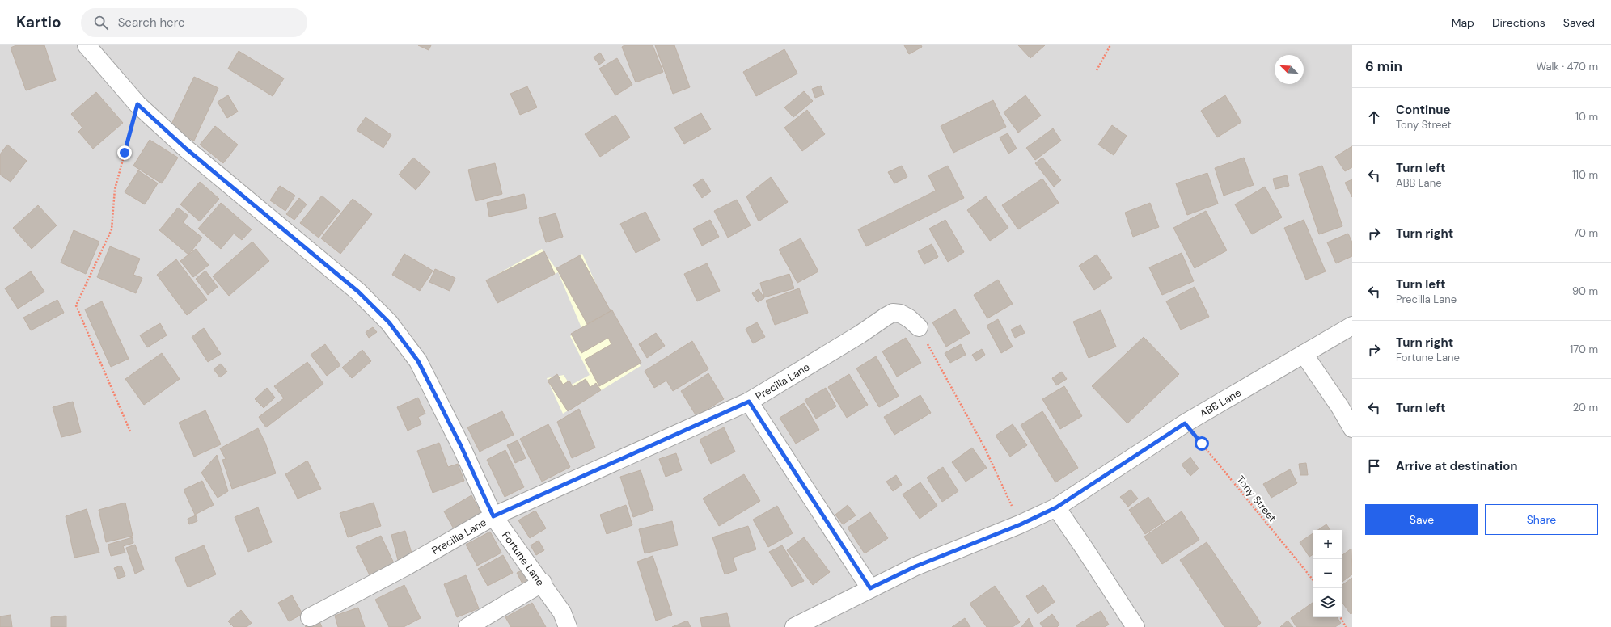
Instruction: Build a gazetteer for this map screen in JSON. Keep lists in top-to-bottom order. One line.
{"streets":{"street":["Precilla Lane","ABB Lane","Fortune Lane"],"path":["Tony Street"]},"crossings":[["Precilla Lane","Fortune Lane"],["ABB Lane","Tony Street"]],"north":"top left","page":{"header":"Kartio","search":"Search here","nav":["Map","Directions","Saved"],"heading":["6 min","Walk · 470 m"],"list":[["Continue","Tony Street","10 m"],["Turn left","ABB Lane","110 m"],["Turn right","70 m"],["Turn left","Precilla Lane","90 m"],["Turn right","Fortune Lane","170 m"],["Turn left","20 m"],"Arrive at destination"],"buttons":["Save","Share"],"map_buttons":["+","−"]}}
